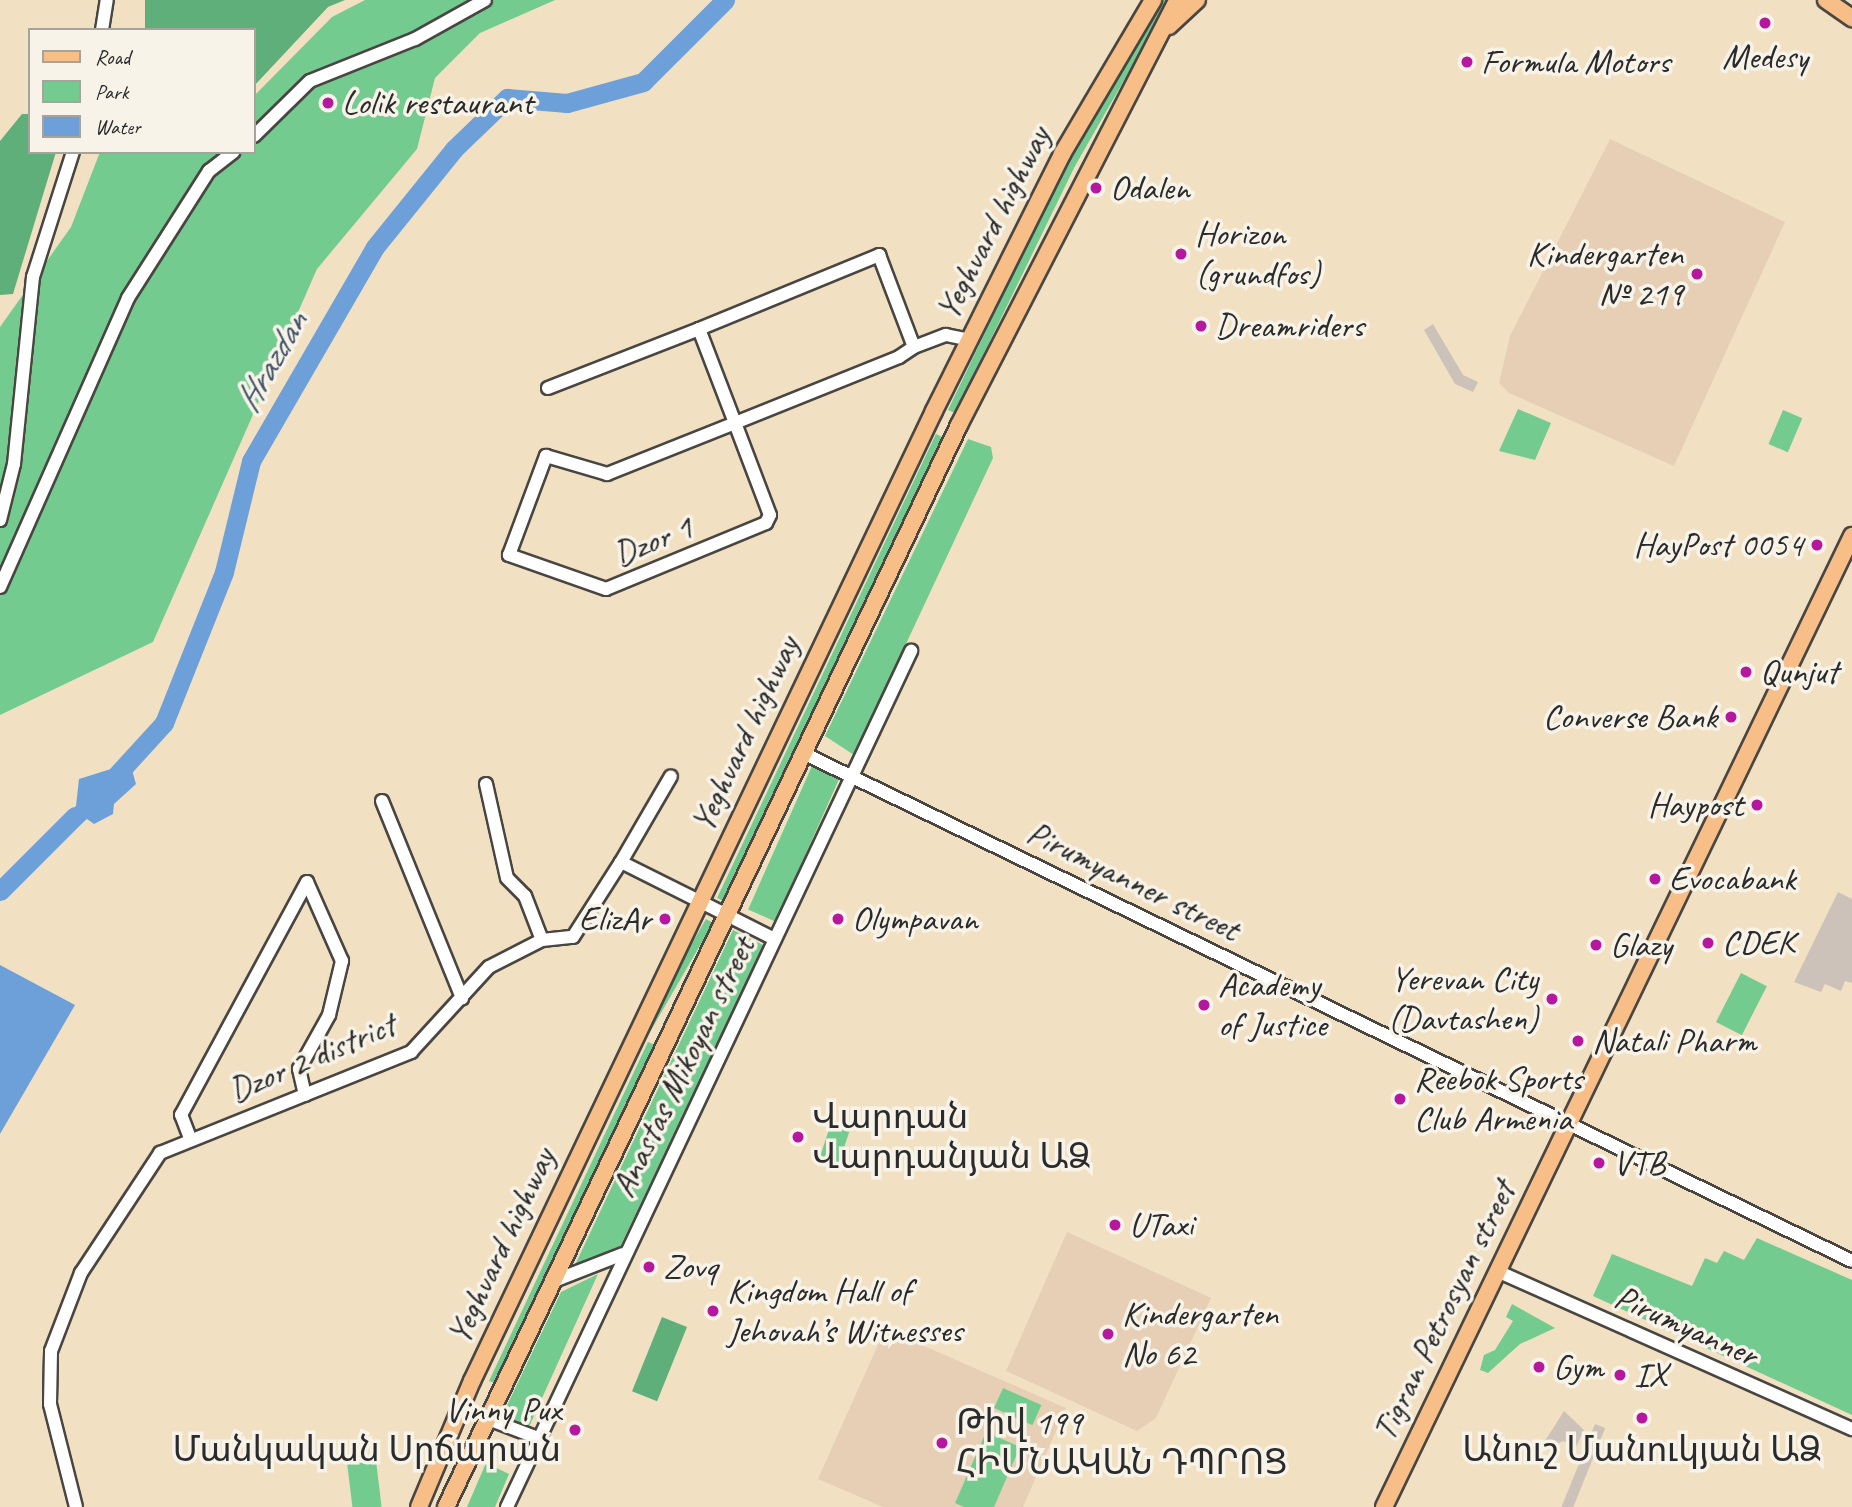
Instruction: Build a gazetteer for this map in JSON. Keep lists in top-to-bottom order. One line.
{"streets":{"main road":["Yeghvard highway","Tigran Petrosyan street"],"street":["Dzor 1","Pirumyanner street","Dzor 2 district","Anastas Mikoyan street","Pirumyanner"]},"crossings":[["Yeghvard highway","Dzor 1"],["Yeghvard highway","Pirumyanner street"],["Pirumyanner street","Anastas Mikoyan street"],["Pirumyanner street","Tigran Petrosyan street"],["Tigran Petrosyan street","Pirumyanner"]],"water":["Hrazdan"],"places":["Medesy","Formula Motors","Lolik restaurant","Odalen","Horizon (grundfos)","Kindergarten № 219","Dreamriders","HayPost 0054","Qunjut","Converse Bank","Haypost","Evocabank","ElizAr","Olympavan","CDEK","Glazy","Yerevan City (Davtashen)","Academy of Justice","Natali Pharm","Reebok Sports Club Armenia","Վարդան Վարդանյան ԱՁ","VTB","UTaxi","Zovq","Kingdom Hall of Jehovah’s Witnesses","Kindergarten No 62","Gym","IX","Անուշ Մանուկյան ԱՁ","Vinny Pux Մանկական Սրճարան","Թիվ 199 ՀԻՄՆԱԿԱՆ ԴՊՐՈՑ"],"legend":["Road","Park","Water"]}
